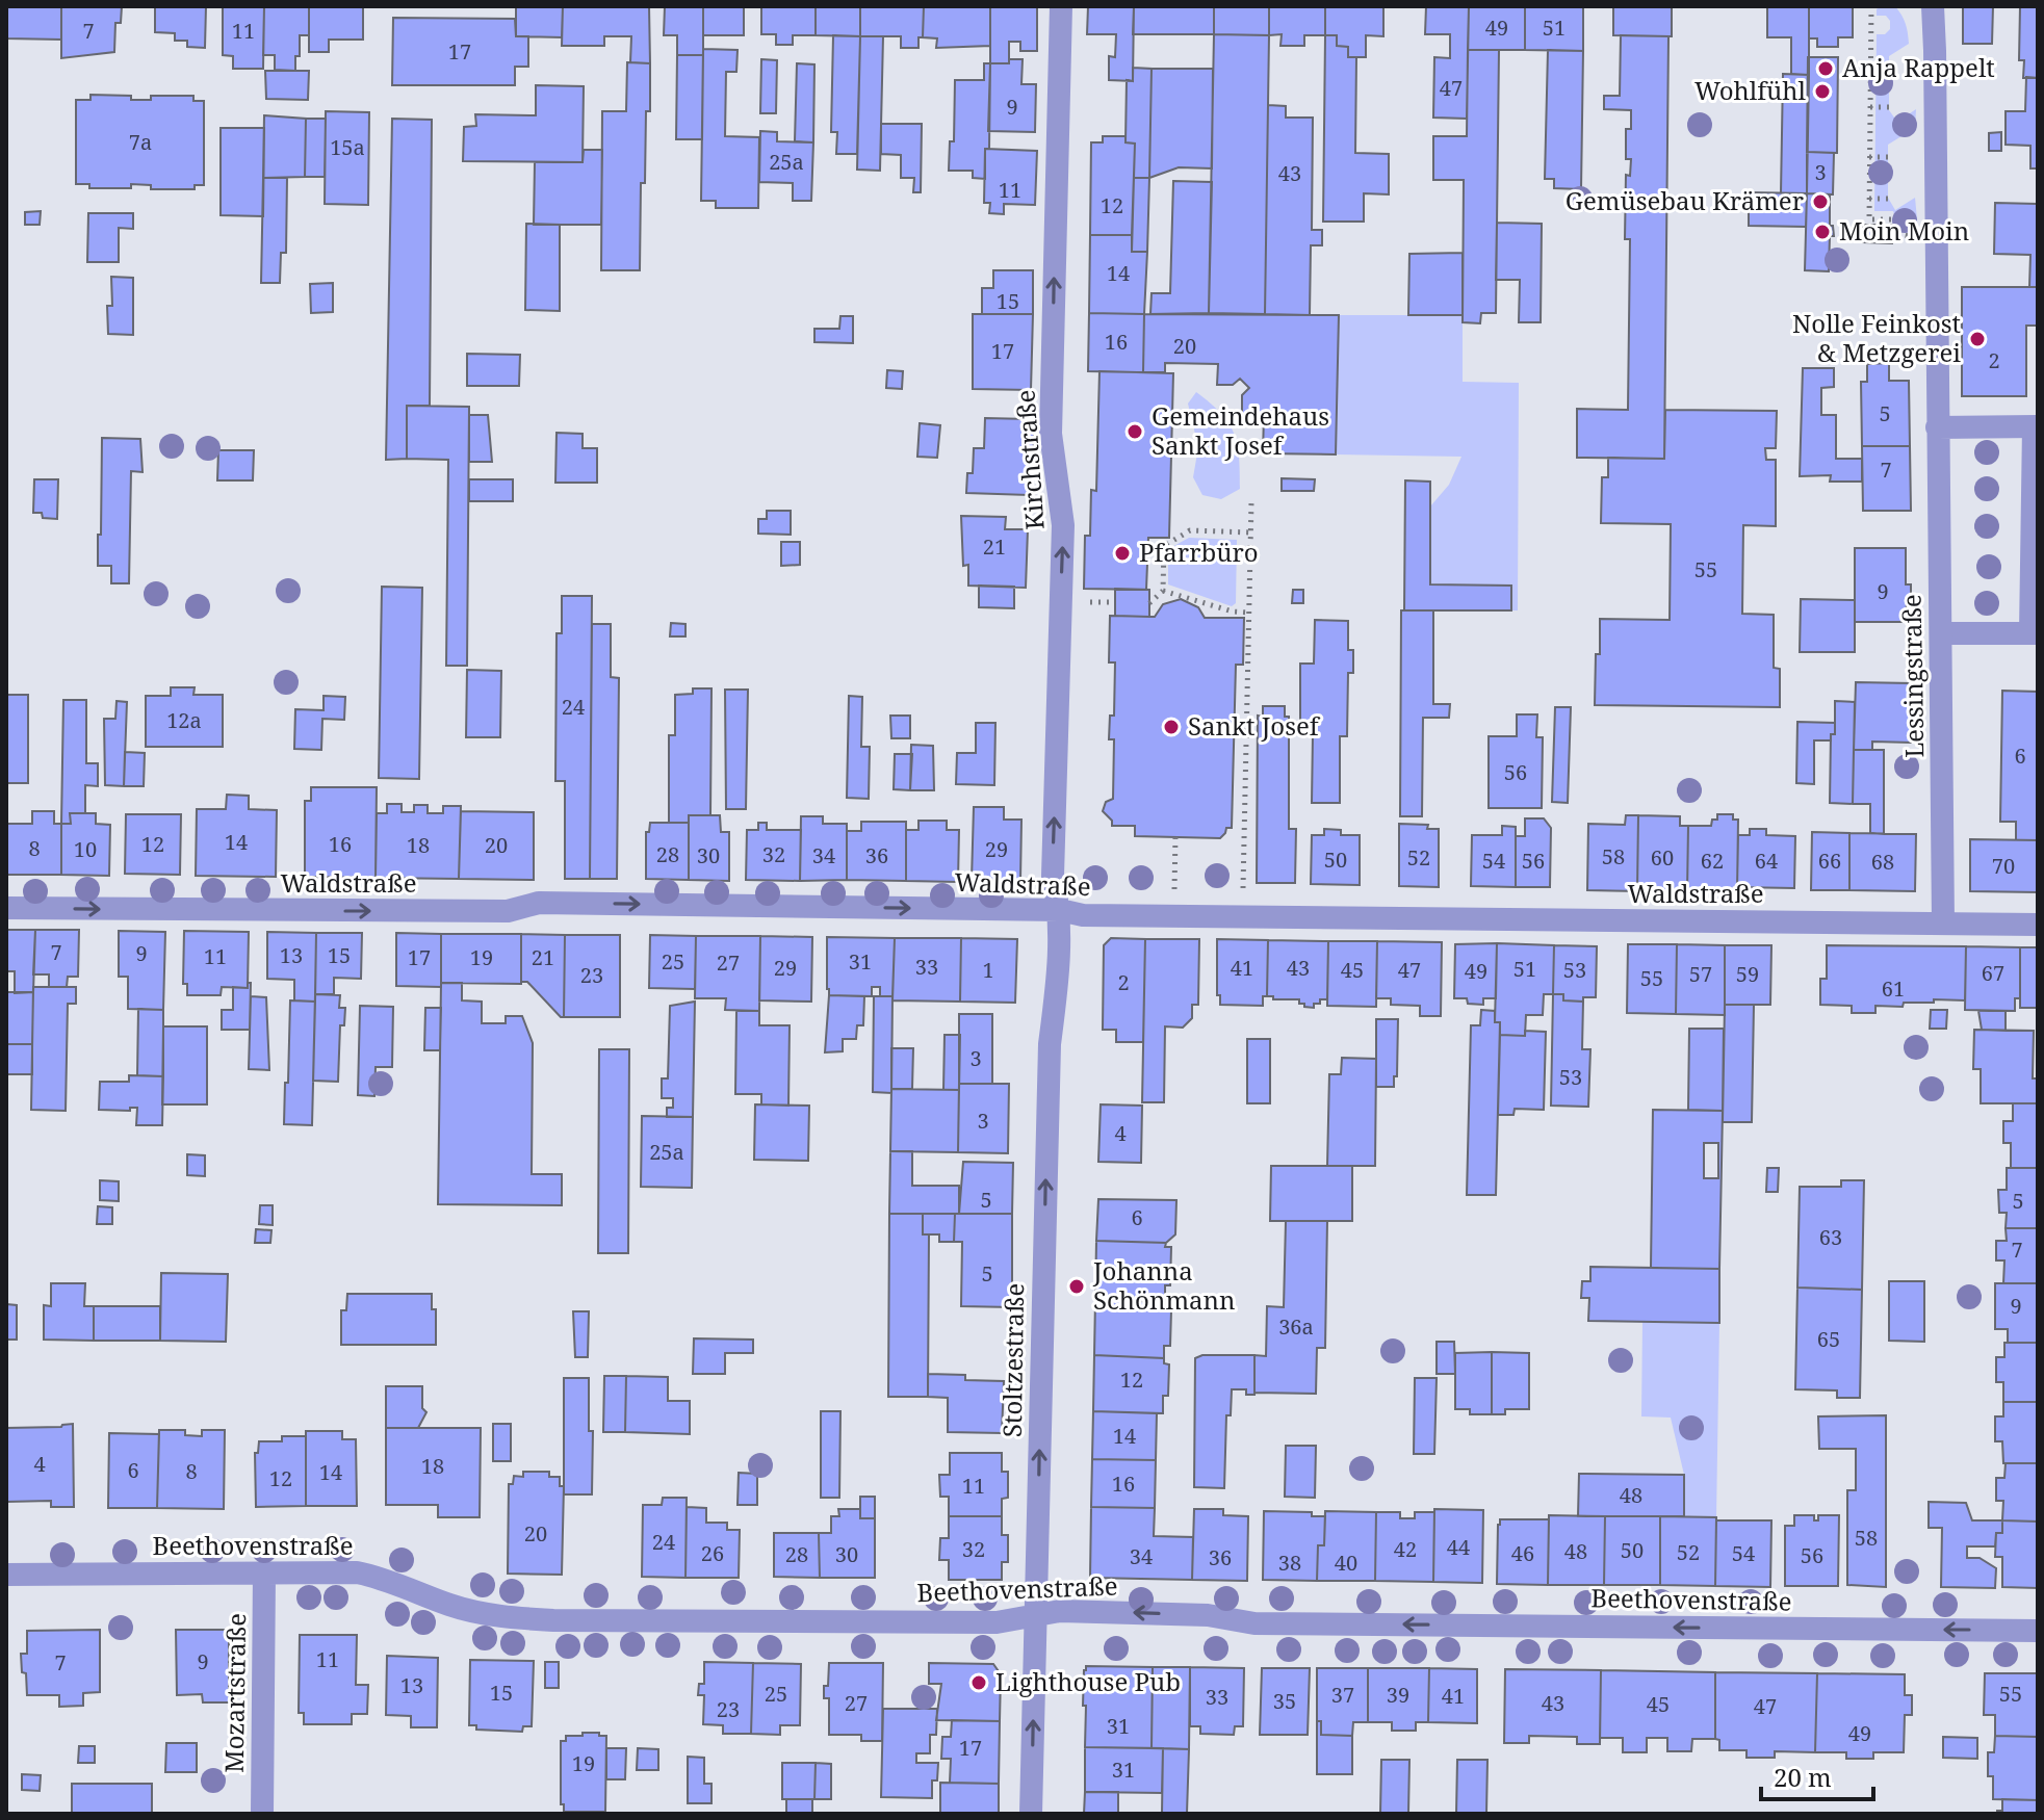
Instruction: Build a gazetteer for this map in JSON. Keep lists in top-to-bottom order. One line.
{"streets":{"street":["Kirchstraße","Lessingstraße","Waldstraße","Stoltzestraße","Beethovenstraße","Mozartstraße"]},"crossings":[["Kirchstraße","Waldstraße"],["Kirchstraße","Stoltzestraße"],["Lessingstraße","Waldstraße"],["Waldstraße","Stoltzestraße"],["Stoltzestraße","Beethovenstraße"],["Beethovenstraße","Mozartstraße"]],"one_way":["Kirchstraße","Waldstraße","Stoltzestraße","Beethovenstraße"],"places":["Anja Rappelt","Wohlfühl","Gemüsebau Krämer","Moin Moin","Nolle Feinkost & Metzgerei","Gemeindehaus Sankt Josef","Pfarrbüro","Sankt Josef","Johanna Schönmann","Lighthouse Pub"],"house_numbers":["49","51","7","11","17","47","9","7a","15a","25a","3","43","11","12","14","15","16","20","17","2","5","7","21","55","9","24","12a","6","56","14","12","16","18","20","8","10","29","28","32","30","34","36","58","52","60","50","54","56","62","64","66","68","70","7","9","13","15","11","17","19","21","25","31","27","33","29","41","43","51","1","45","47","53","49","67","57","59","23","55","2","61","3","53","3","4","25a","5","5","6","63","7","5","9","36a","65","12","14","4","18","6","8","14","12","16","11","48","20","58","24","44","32","42","50","48","52","26","46","54","28","30","56","34","36","38","40","11","9","7","13","15","25","55","37","39","41","33","35","27","43","45","47","23","31","49","17","19","31"],"scale_bar":"20 m"}
